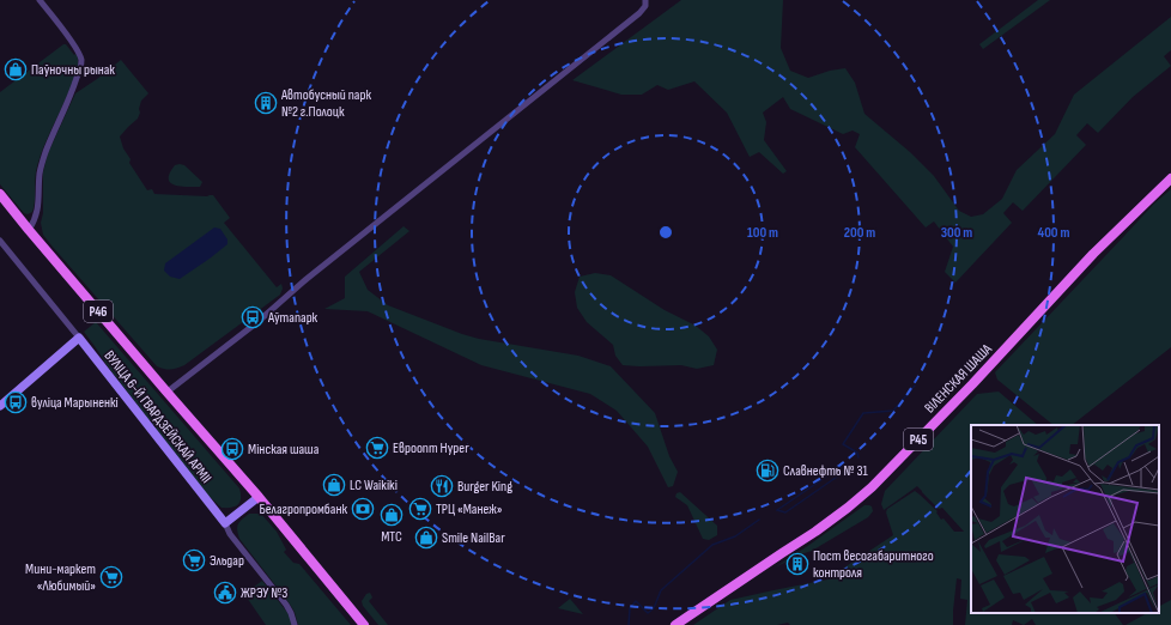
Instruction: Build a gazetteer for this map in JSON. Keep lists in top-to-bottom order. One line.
{"streets":{"main road":["Р46","ВІЛЕНСКАЯ ШАША","Р45"],"street":["ВУЛІЦА 6-Й ГВАРДЗЕЙСКАЙ АРМІІ"]},"places":{"shop":["Паўночны рынак","LC Waikiki","МТС","Smile NailBar"],"building":["Автобусный парк №2 г.Полоцк","Пост весогабаритного контроля"],"bus stop":["Аўтапарк","вуліца Марыненкі","Мінская шаша"],"supermarket":["Евроопт Hyper","ТРЦ «Манеж»","Эльдар","Мини-маркет «Любимый»"],"fuel station":["Славнефть № 31"],"restaurant":["Burger King"],"bank":["Белагропромбанк"],"public building":["ЖРЭУ №3"]},"rings":["100 m","200 m","300 m","400 m"]}
